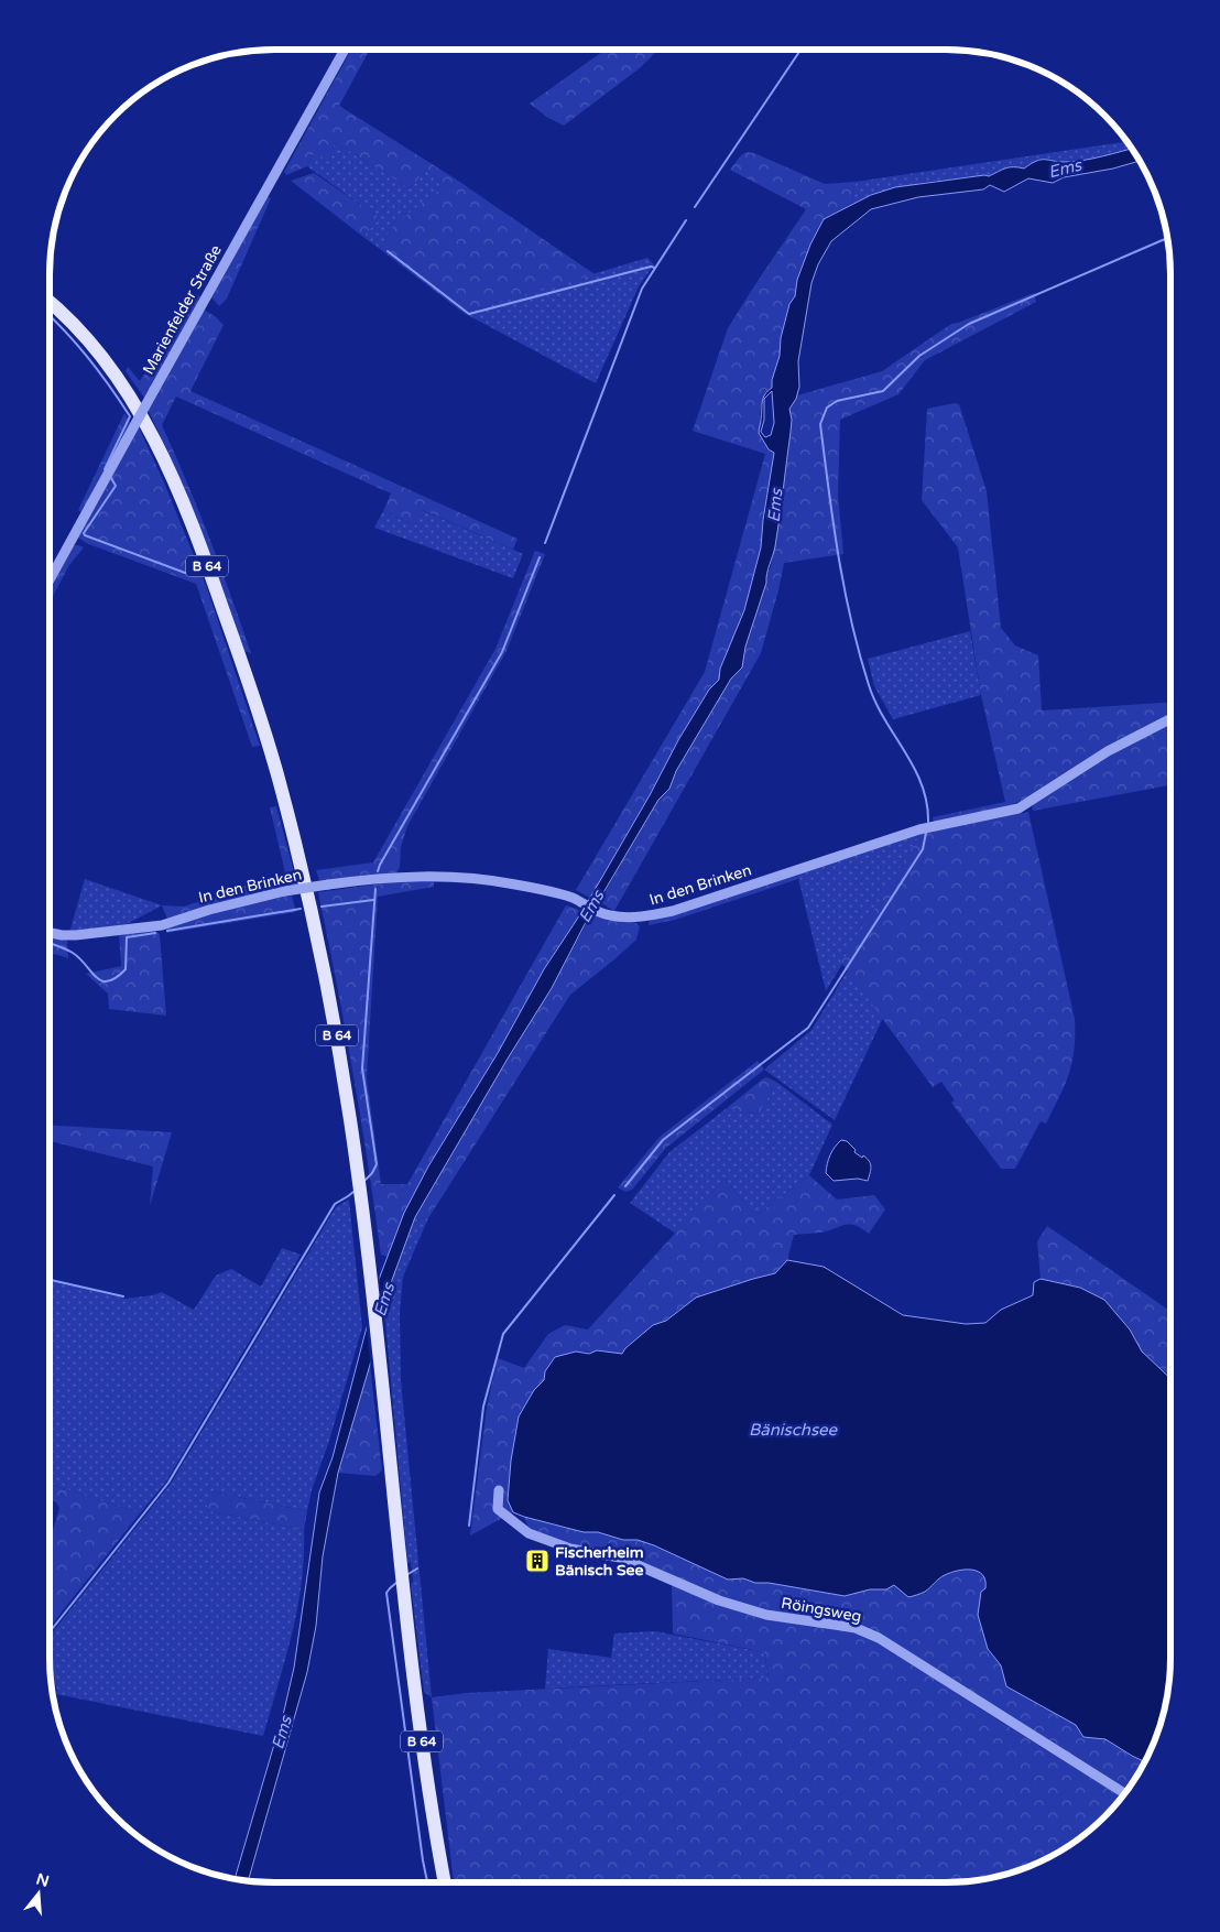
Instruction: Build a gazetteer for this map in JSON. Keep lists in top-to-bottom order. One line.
{"streets":{"main road":["B 64"],"street":["Marienfelder Straße","In den Brinken","Röingsweg"]},"water":["Ems","Bänischsee"],"places":{"building":["Fischerheim Bänisch See"]},"north":"top"}
